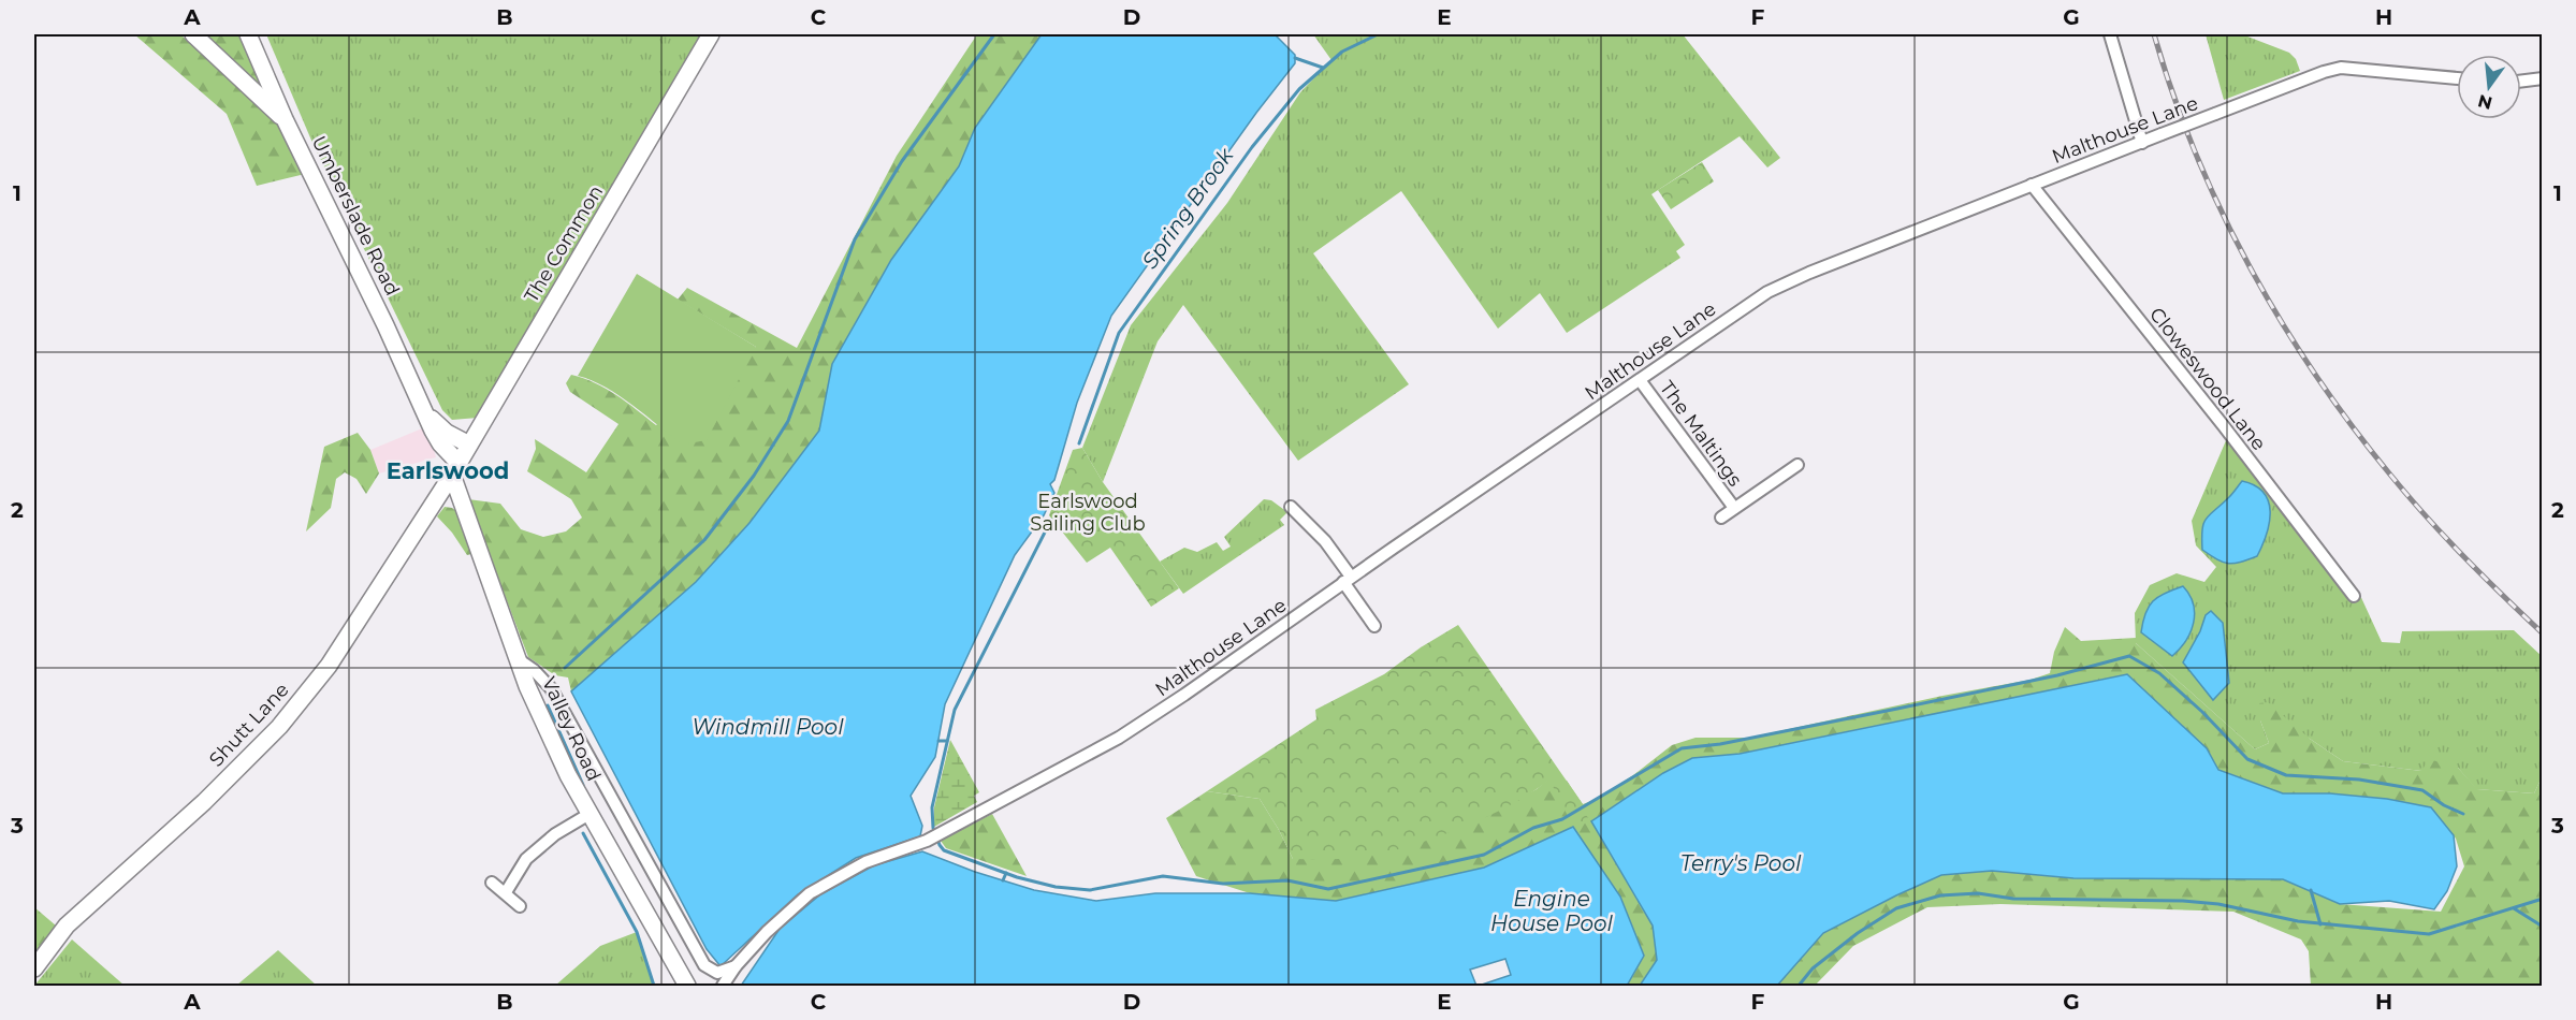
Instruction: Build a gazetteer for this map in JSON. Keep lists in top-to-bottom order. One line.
{"streets":{"street":["Malthouse Lane","Umberslade Road","The Common","Cloweswood Lane","The Maltings","Shutt Lane","Valley Road"]},"crossings":[["Malthouse Lane","Cloweswood Lane"],["Malthouse Lane","The Maltings"],["Umberslade Road","The Common"],["Umberslade Road","Shutt Lane"],["Umberslade Road","Valley Road"],["The Common","Shutt Lane"],["The Common","Valley Road"],["Shutt Lane","Valley Road"]],"districts":["Earlswood"],"water":["Spring Brook","Windmill Pool","Terry's Pool","Engine House Pool"],"parks":["Earlswood Sailing Club"],"north":"bottom","grid":{"columns":["A","B","C","D","E","F","G","H"],"rows":["1","2","3"]}}
